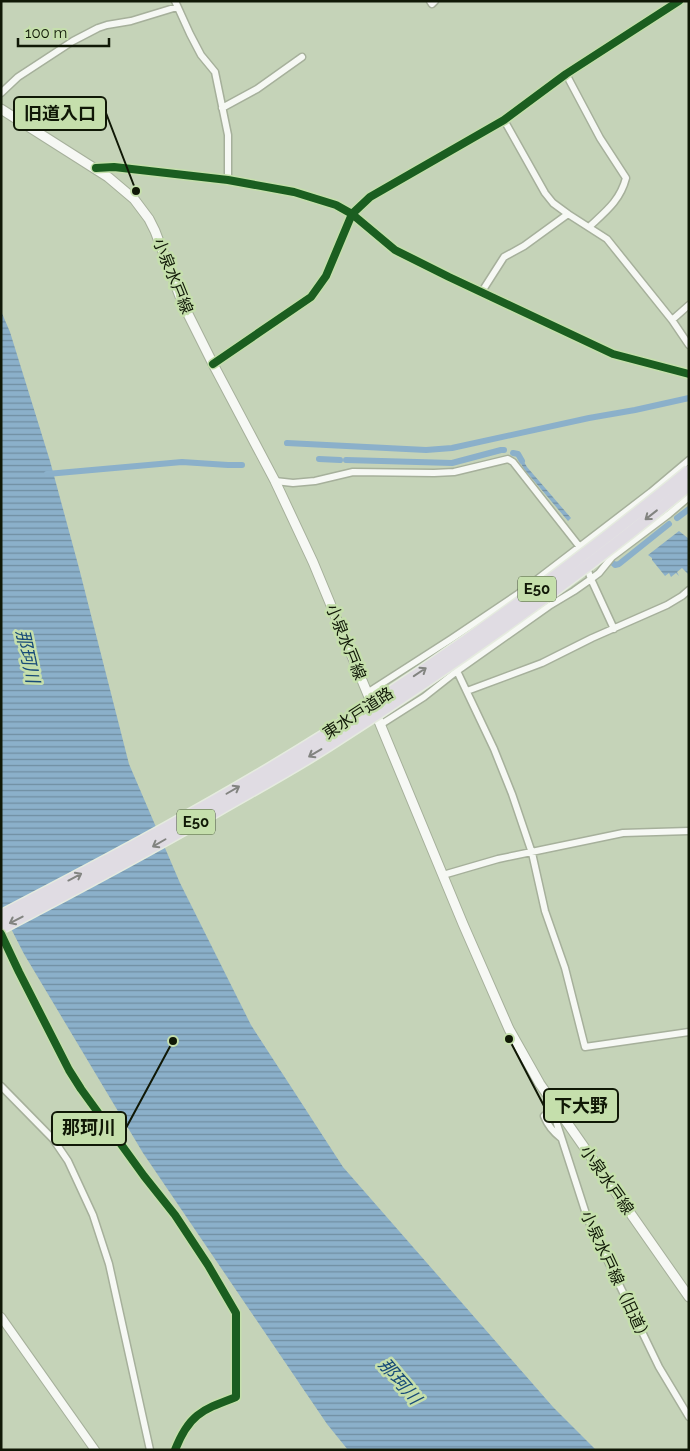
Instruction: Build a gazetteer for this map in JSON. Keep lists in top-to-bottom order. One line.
{"streets":{"highway":["E50","東水戸道路"],"main road":["小泉水戸線"],"street":["小泉水戸線（旧道）"]},"crossings":[["小泉水戸線","小泉水戸線（旧道）"]],"water":["那珂川"],"places":["旧道入口","下大野","那珂川"],"scale_bar":"100 m"}
